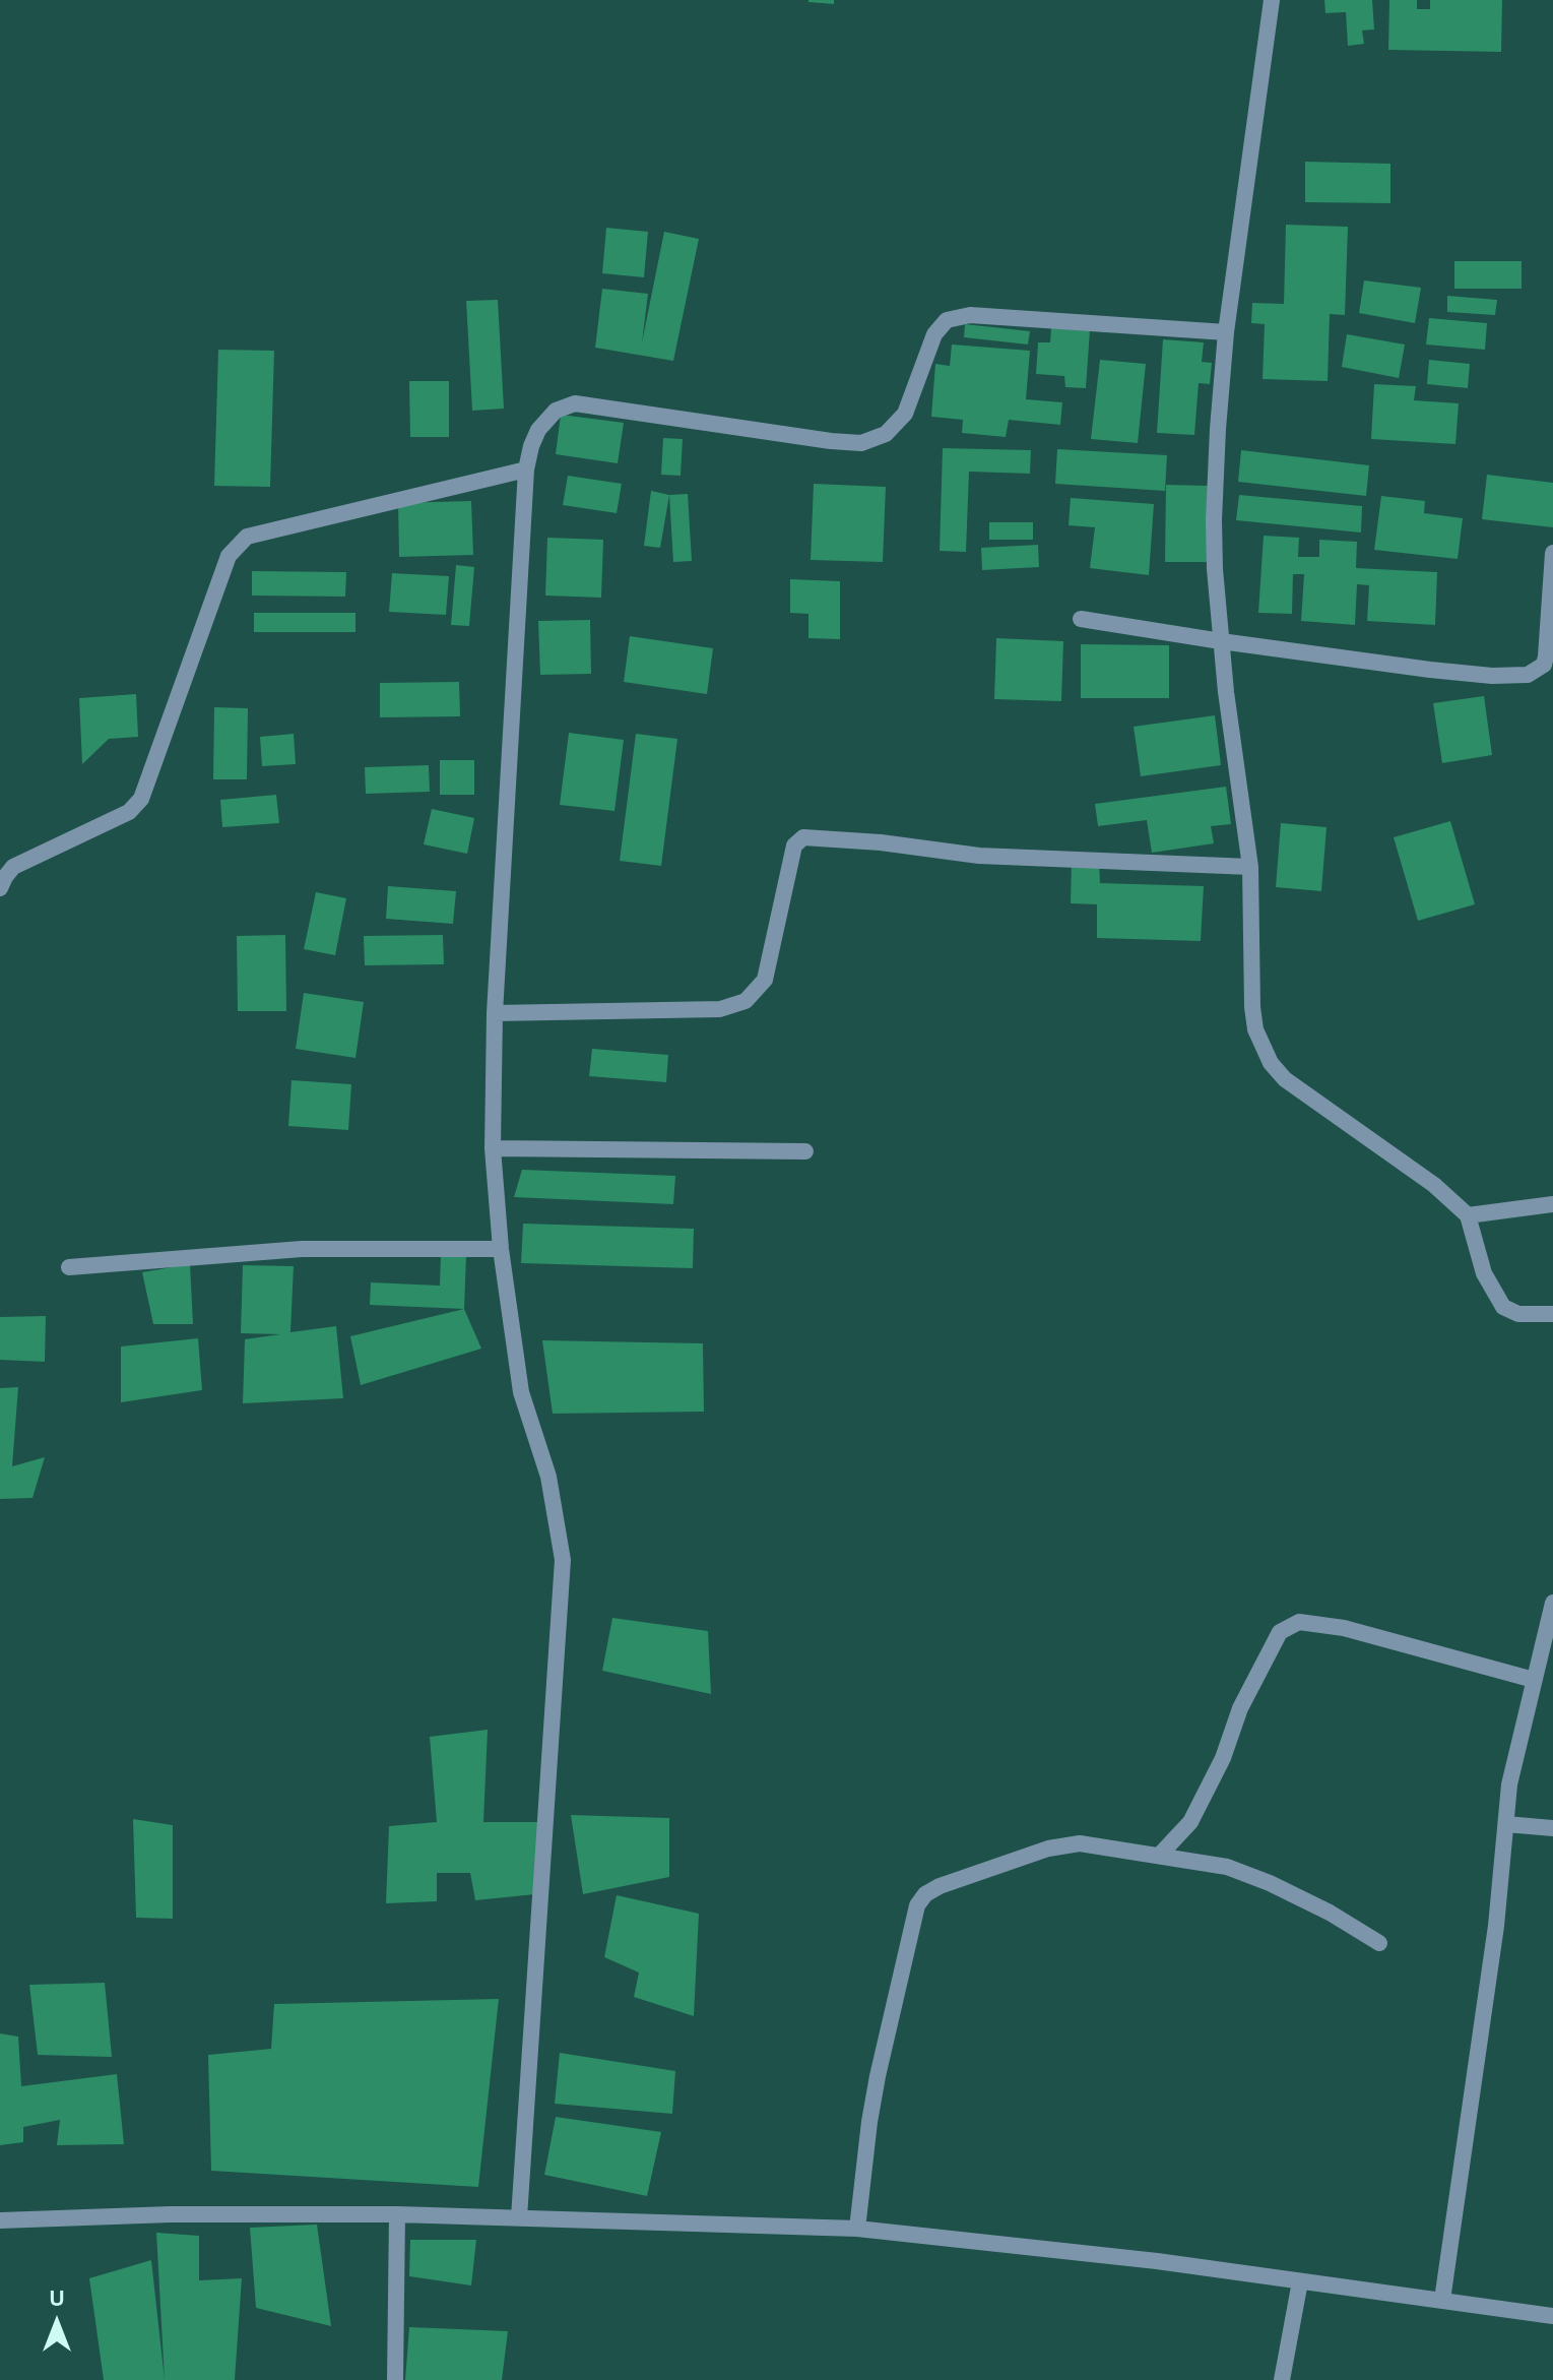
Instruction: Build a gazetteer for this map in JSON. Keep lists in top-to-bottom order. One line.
{"north":"top"}
